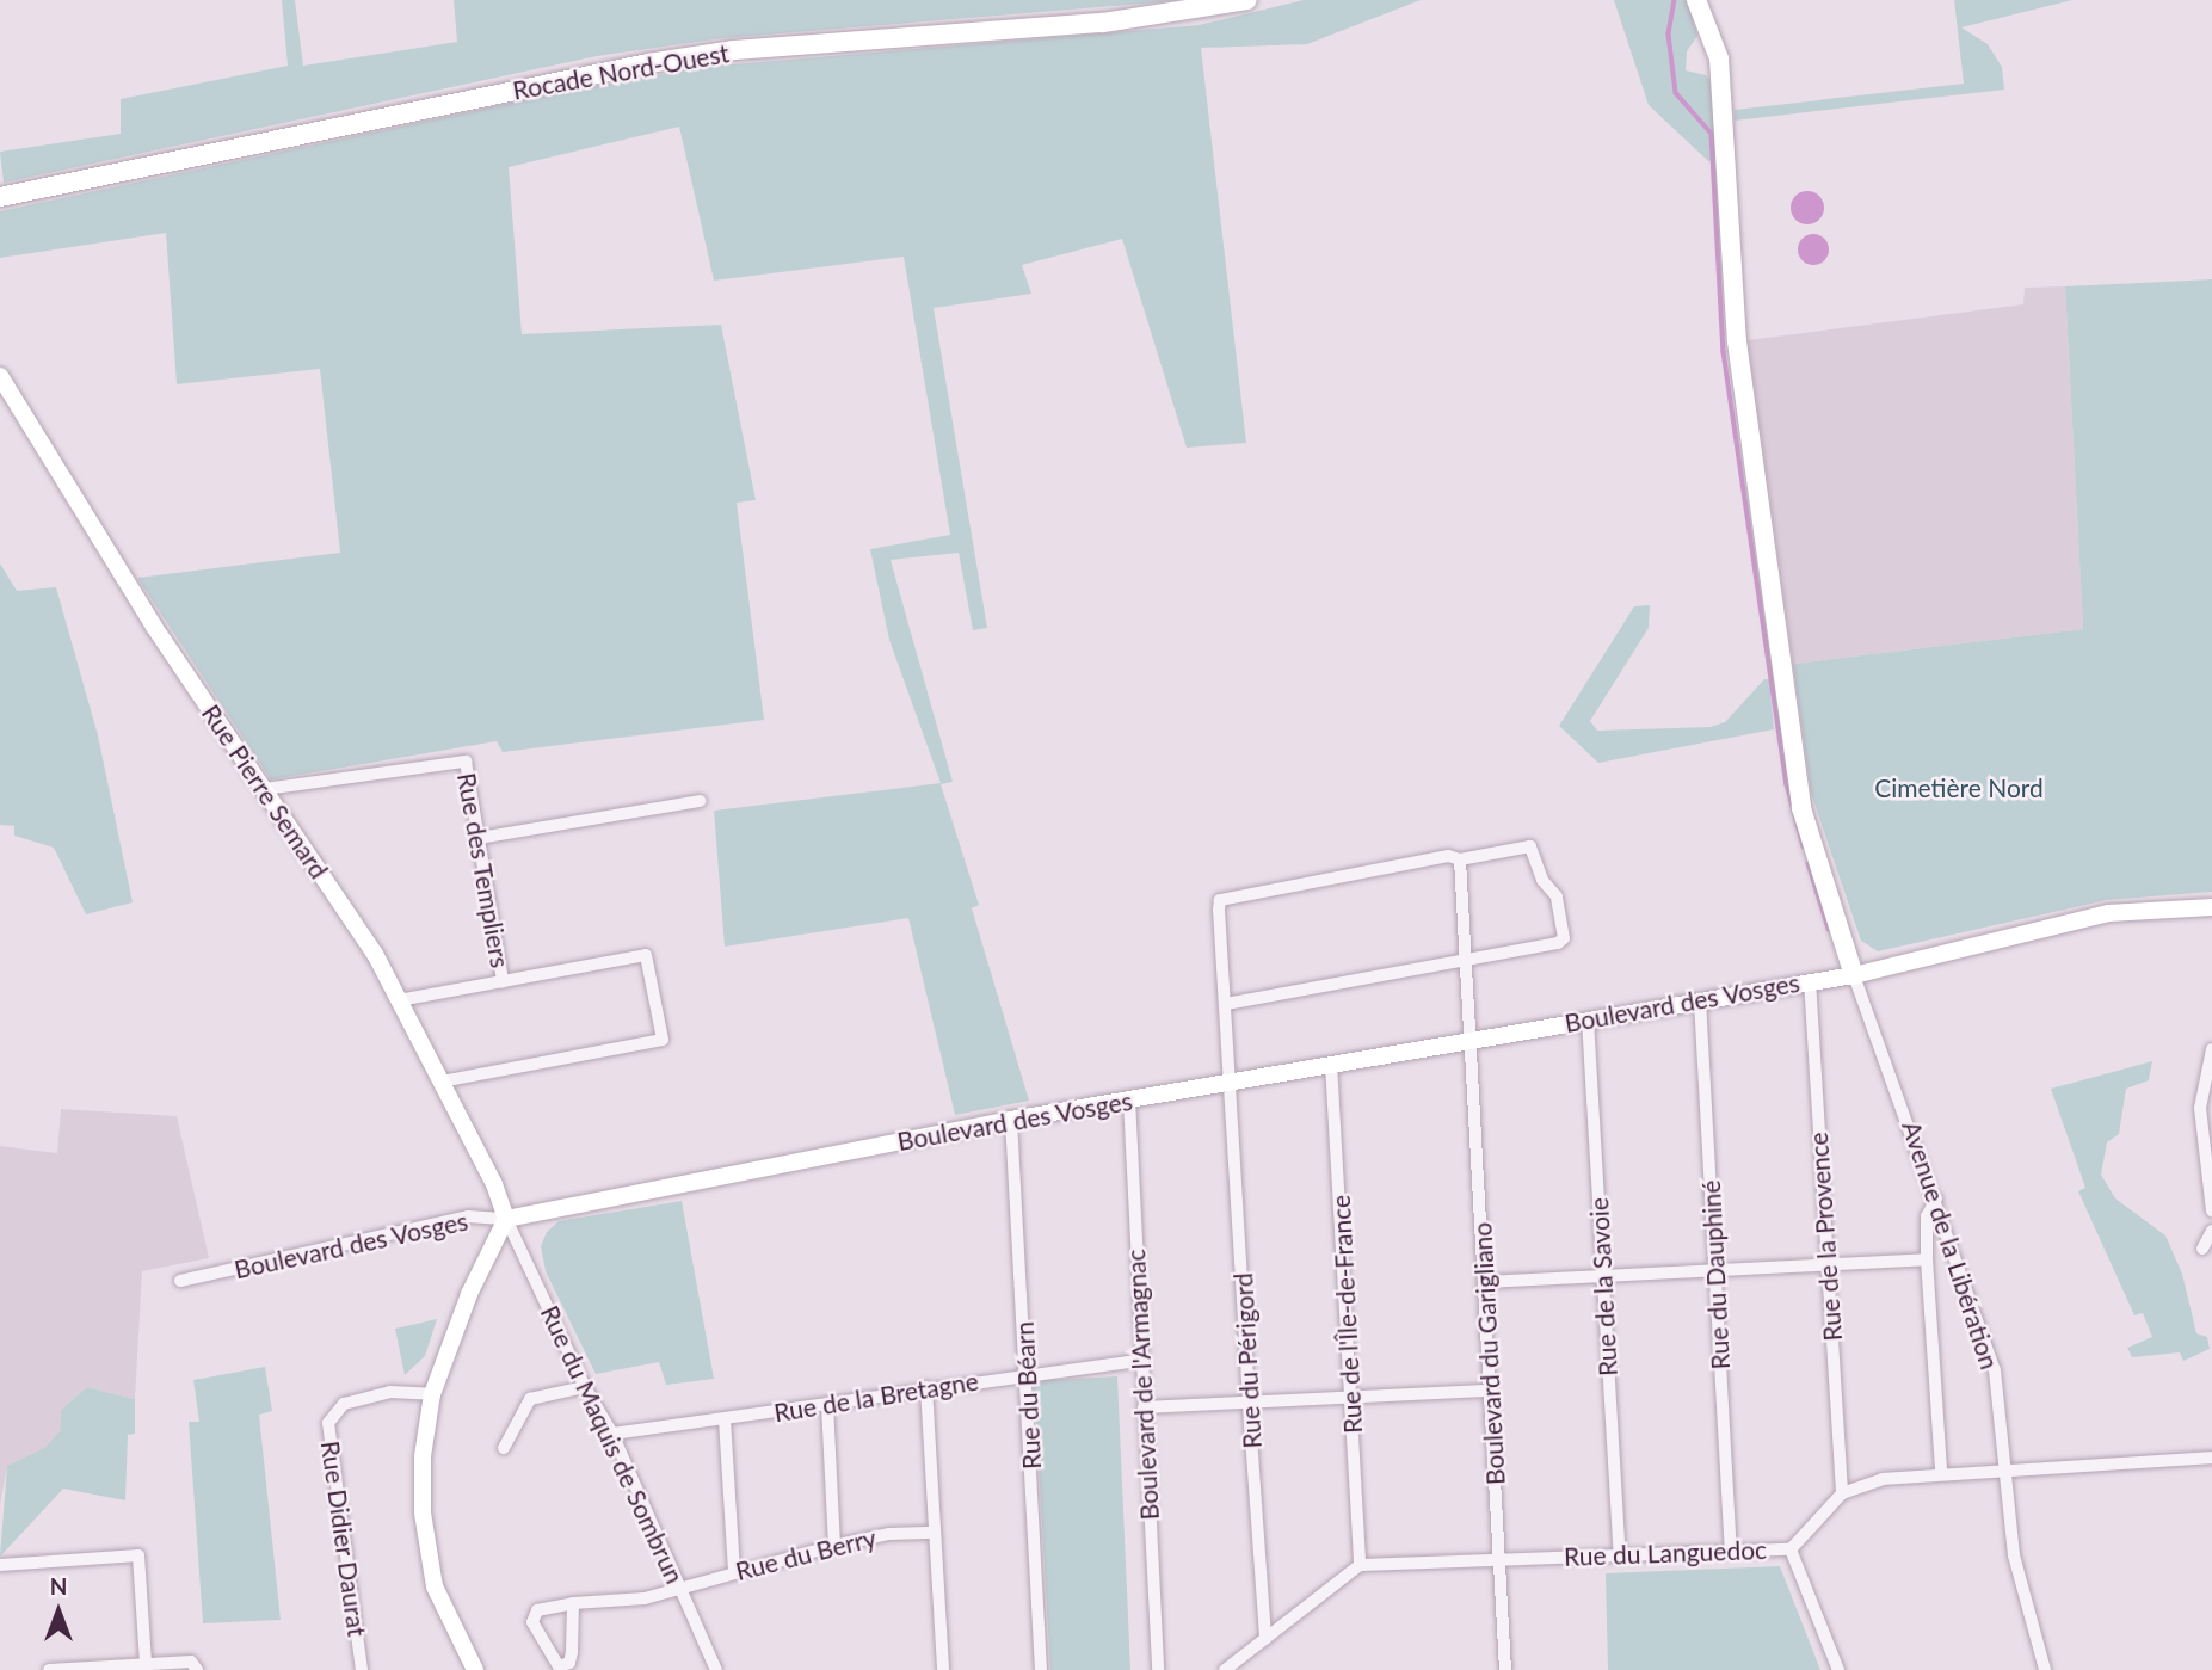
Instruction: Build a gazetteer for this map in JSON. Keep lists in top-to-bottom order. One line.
{"streets":{"main road":["Rocade Nord-Ouest","Rue Pierre Semard","Boulevard des Vosges"],"street":["Rue des Templiers","Rue de la Provence","Avenue de la Libération","Rue du Dauphiné","Rue de la Savoie","Rue de l'Île-de-France","Boulevard du Garigliano","Rue du Périgord","Boulevard de l'Armagnac","Rue du Béarn","Rue de la Bretagne","Rue du Maquis de Sombrun","Rue Didier Daurat","Rue du Languedoc","Rue du Berry"]},"crossings":[["Rue Pierre Semard","Rue des Templiers"],["Rue Pierre Semard","Boulevard des Vosges"],["Rue Pierre Semard","Rue du Maquis de Sombrun"],["Boulevard des Vosges","Rue de la Provence"],["Boulevard des Vosges","Avenue de la Libération"],["Boulevard des Vosges","Rue du Dauphiné"],["Boulevard des Vosges","Rue de la Savoie"],["Boulevard des Vosges","Rue de l'Île-de-France"],["Boulevard des Vosges","Boulevard du Garigliano"],["Boulevard des Vosges","Rue du Périgord"],["Boulevard des Vosges","Boulevard de l'Armagnac"],["Boulevard des Vosges","Rue du Béarn"],["Boulevard des Vosges","Rue du Maquis de Sombrun"],["Rue de la Provence","Rue du Languedoc"],["Avenue de la Libération","Rue du Languedoc"],["Rue du Dauphiné","Rue du Languedoc"],["Rue de la Savoie","Rue du Languedoc"],["Rue de l'Île-de-France","Rue du Languedoc"],["Boulevard du Garigliano","Rue du Périgord"],["Boulevard du Garigliano","Rue du Languedoc"],["Boulevard de l'Armagnac","Rue de la Bretagne"],["Rue du Béarn","Rue de la Bretagne"],["Rue de la Bretagne","Rue du Maquis de Sombrun"],["Rue du Maquis de Sombrun","Rue du Berry"]],"parks":["Cimetière Nord"],"north":"top"}
